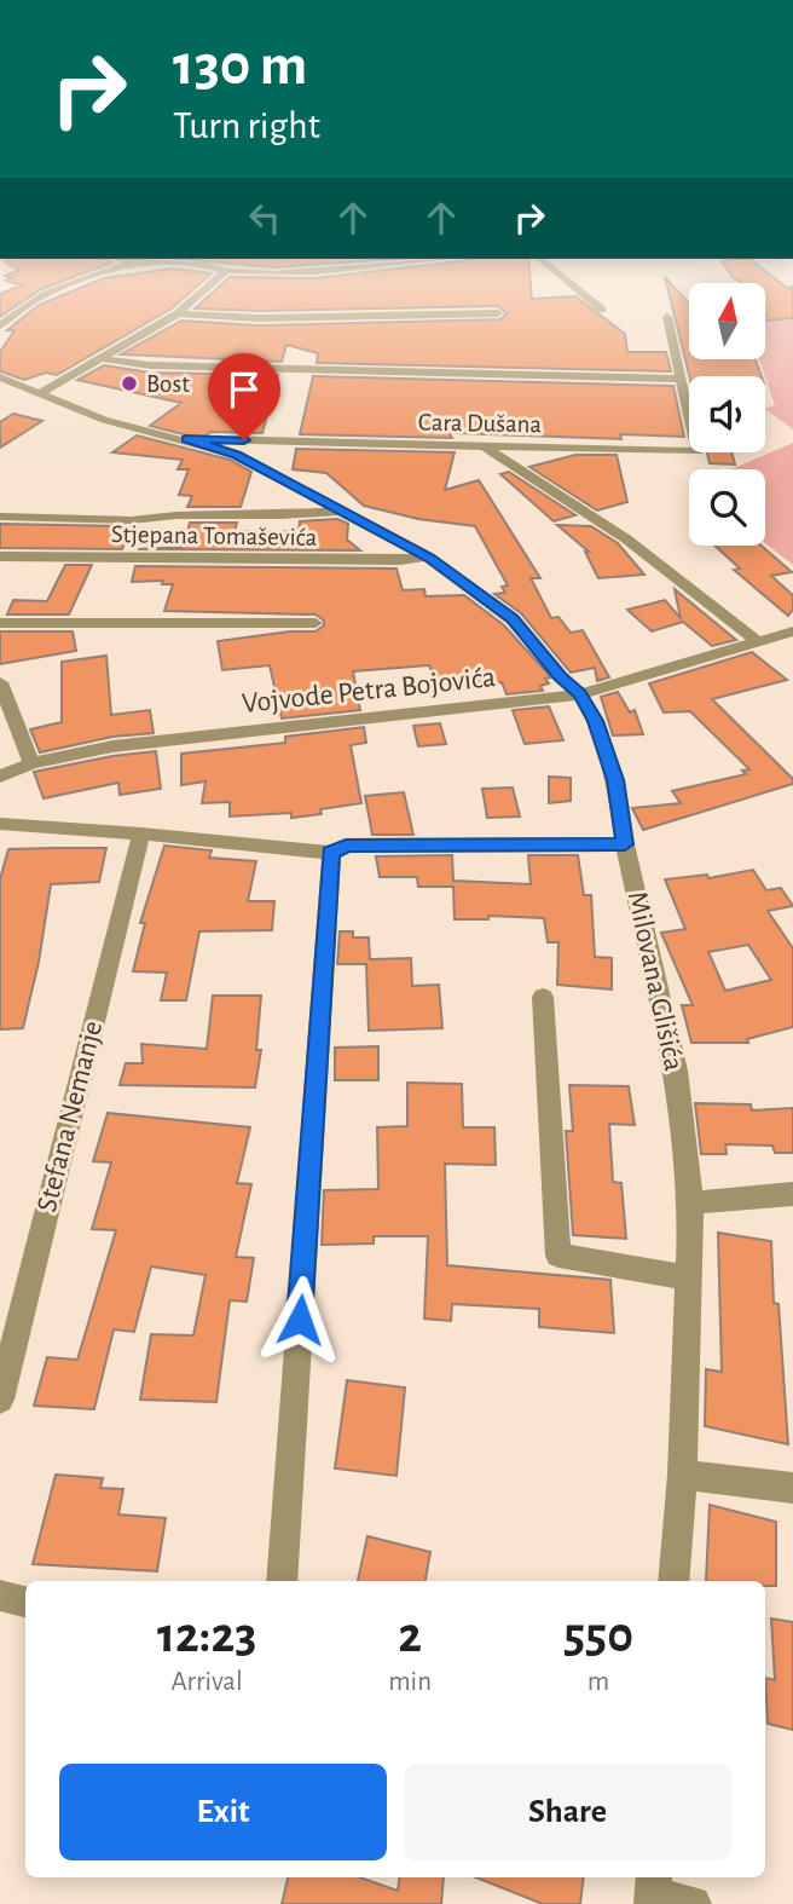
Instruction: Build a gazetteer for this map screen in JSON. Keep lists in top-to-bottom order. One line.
{"streets":{"street":["Cara Dušana","Stjepana Tomaševića","Vojvode Petra Bojovića","Milovana Glišića","Stefana Nemanje"]},"crossings":[["Cara Dušana","Milovana Glišića"],["Stjepana Tomaševića","Milovana Glišića"],["Vojvode Petra Bojovića","Milovana Glišića"]],"places":["Bost"],"north":"top","page":{"turn":["130 m","Turn right"],"eta":["12:23","Arrival","2","min","550","m"],"buttons":["Exit","Share"]}}
